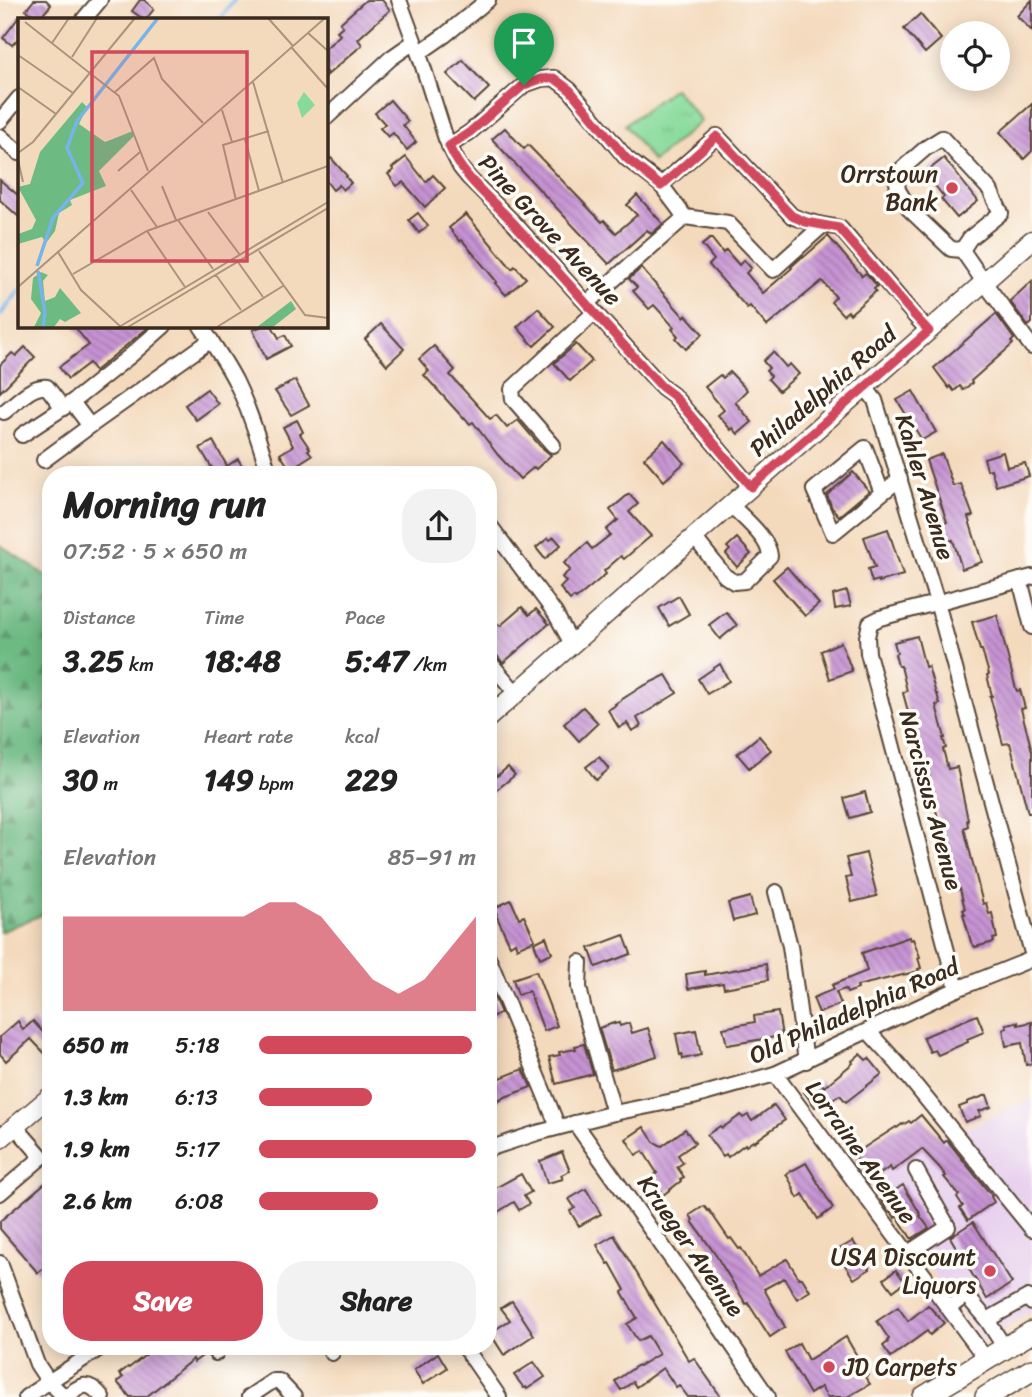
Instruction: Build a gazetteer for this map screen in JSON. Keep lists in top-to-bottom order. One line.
{"streets":{"main road":["Philadelphia Road"],"street":["Pine Grove Avenue","Kahler Avenue","Narcissus Avenue","Old Philadelphia Road","Lorraine Avenue","Krueger Avenue"]},"crossings":[["Pine Grove Avenue","Philadelphia Road"],["Philadelphia Road","Kahler Avenue"],["Kahler Avenue","Narcissus Avenue"],["Narcissus Avenue","Old Philadelphia Road"],["Old Philadelphia Road","Lorraine Avenue"],["Old Philadelphia Road","Krueger Avenue"]],"places":["Orrstown Bank","USA Discount Liquors","JD Carpets"],"page":{"heading":["Morning run","07:52 · 5 × 650 m"],"stats":[["Distance","3.25 km"],["Time","18:48"],["Pace","5:47 /km"],["Elevation","30 m"],["Heart rate","149 bpm"],["kcal","229"]],"chart":["Elevation","85–91 m"],"list":[{"name":"650 m","note":"5:18"},{"name":"1.3 km","note":"6:13"},{"name":"1.9 km","note":"5:17"},{"name":"2.6 km","note":"6:08"}],"buttons":["Save","Share"]}}
